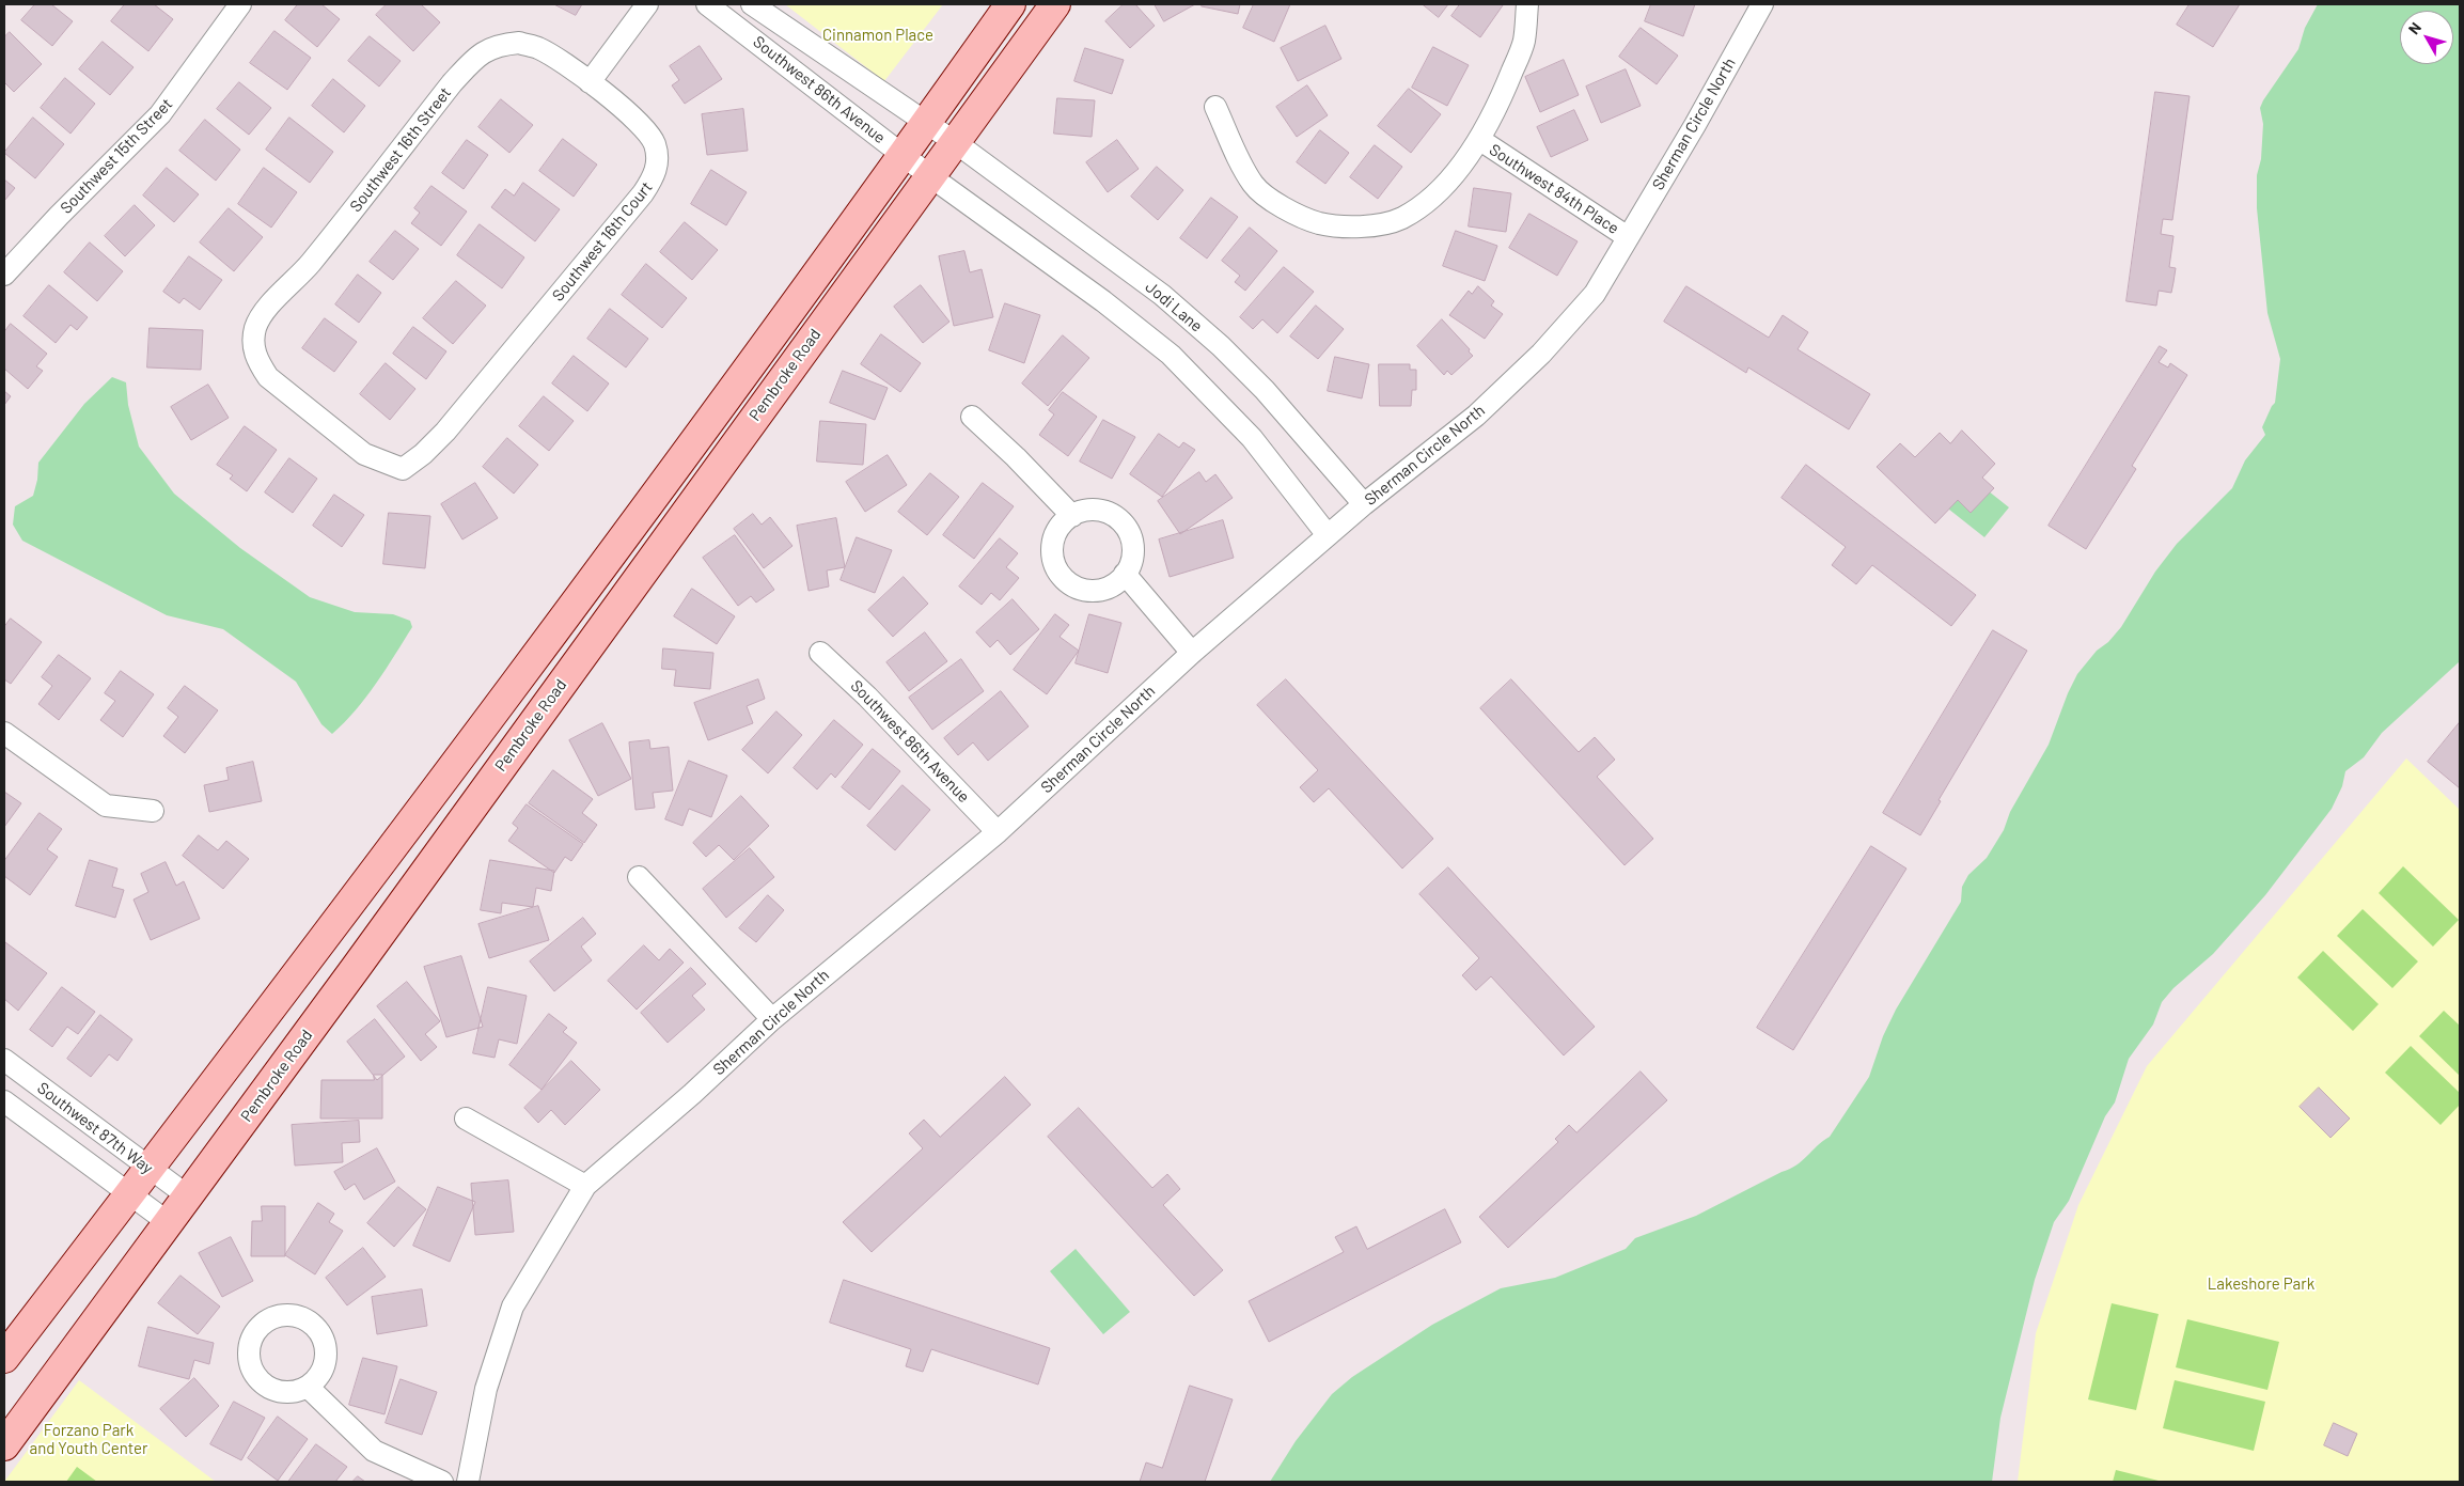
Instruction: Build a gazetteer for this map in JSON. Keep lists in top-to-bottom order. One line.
{"streets":{"main road":["Pembroke Road"],"street":["Southwest 86th Avenue","Sherman Circle North","Southwest 16th Street","Southwest 15th Street","Southwest 84th Place","Southwest 16th Court","Jodi Lane","Southwest 87th Way"]},"crossings":[["Southwest 86th Avenue","Sherman Circle North"],["Southwest 86th Avenue","Jodi Lane"],["Southwest 86th Avenue","Pembroke Road"],["Sherman Circle North","Southwest 84th Place"],["Sherman Circle North","Jodi Lane"],["Southwest 16th Street","Southwest 16th Court"],["Jodi Lane","Pembroke Road"],["Pembroke Road","Southwest 87th Way"]],"parks":["Cinnamon Place","Lakeshore Park","Forzano Park and Youth Center"],"north":"top left"}
